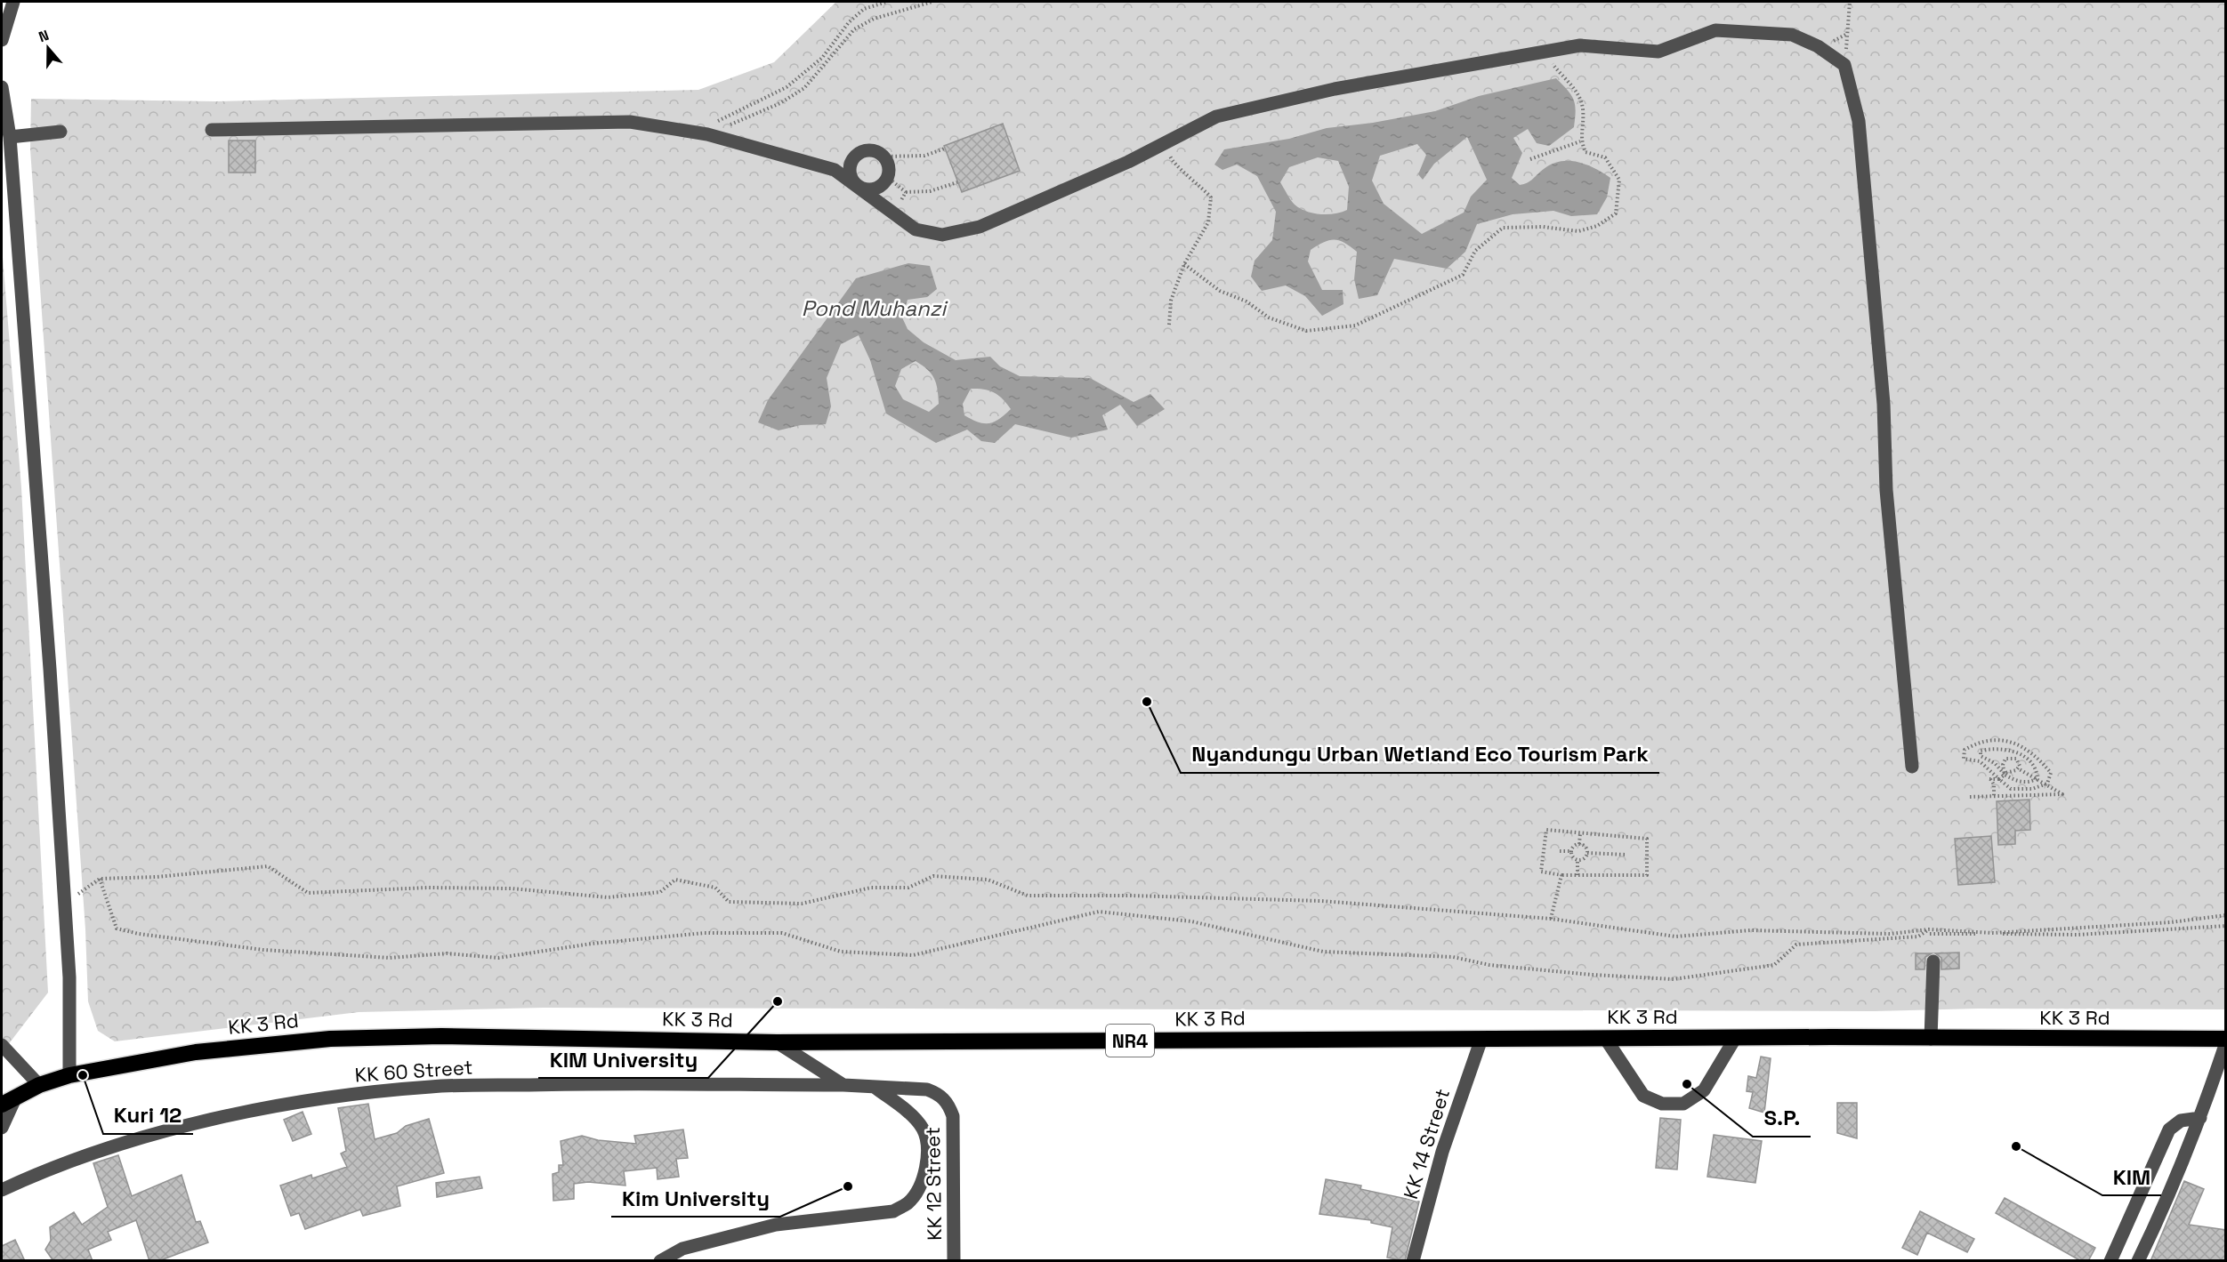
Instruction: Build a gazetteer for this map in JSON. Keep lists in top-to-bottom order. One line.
{"streets":{"highway":["KK 3 Rd","NR4"],"street":["KK 60 Street","KK 14 Street","KK 12 Street"]},"crossings":[["KK 3 Rd","NR4"],["KK 3 Rd","KK 14 Street"],["KK 3 Rd","KK 12 Street"],["KK 60 Street","KK 12 Street"]],"water":["Pond Muhanzi"],"places":["Nyandungu Urban Wetland Eco Tourism Park","KIM University","Kuri 12","S.P.","KIM","Kim University"],"north":"top"}
